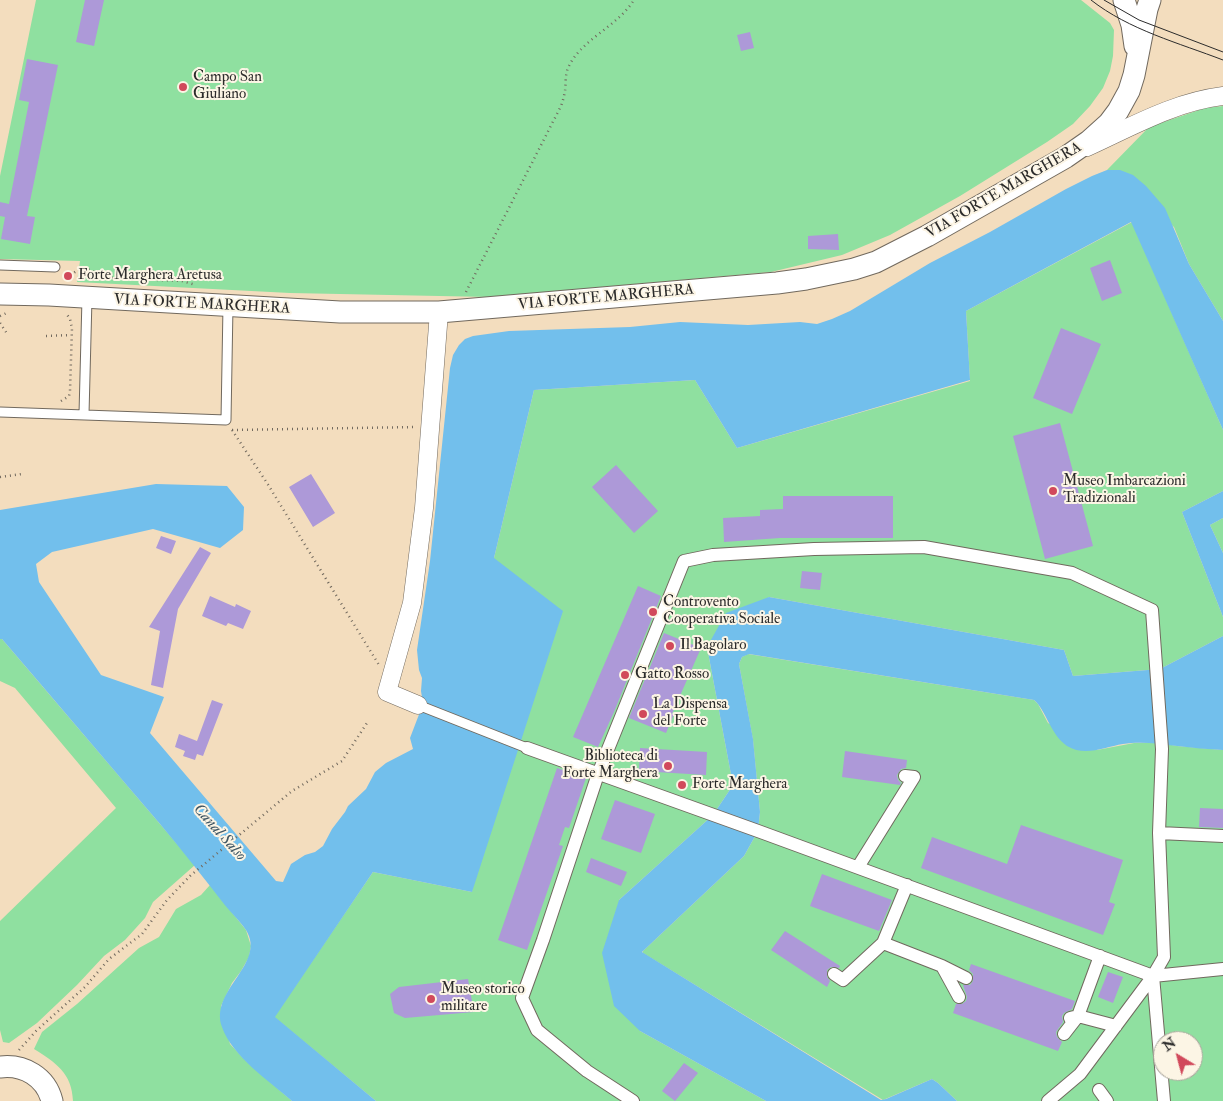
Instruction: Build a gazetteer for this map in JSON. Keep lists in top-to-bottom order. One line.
{"streets":{"street":["VIA FORTE MARGHERA"]},"water":["Canal Salso"],"places":["Campo San Giuliano","Forte Marghera Aretusa","Museo Imbarcazioni Tradizionali","Controvento Cooperativa Sociale","Il Bagolaro","Gatto Rosso","La Dispensa del Forte","Biblioteca di Forte Marghera","Forte Marghera","Museo storico militare"],"north":"top left"}
